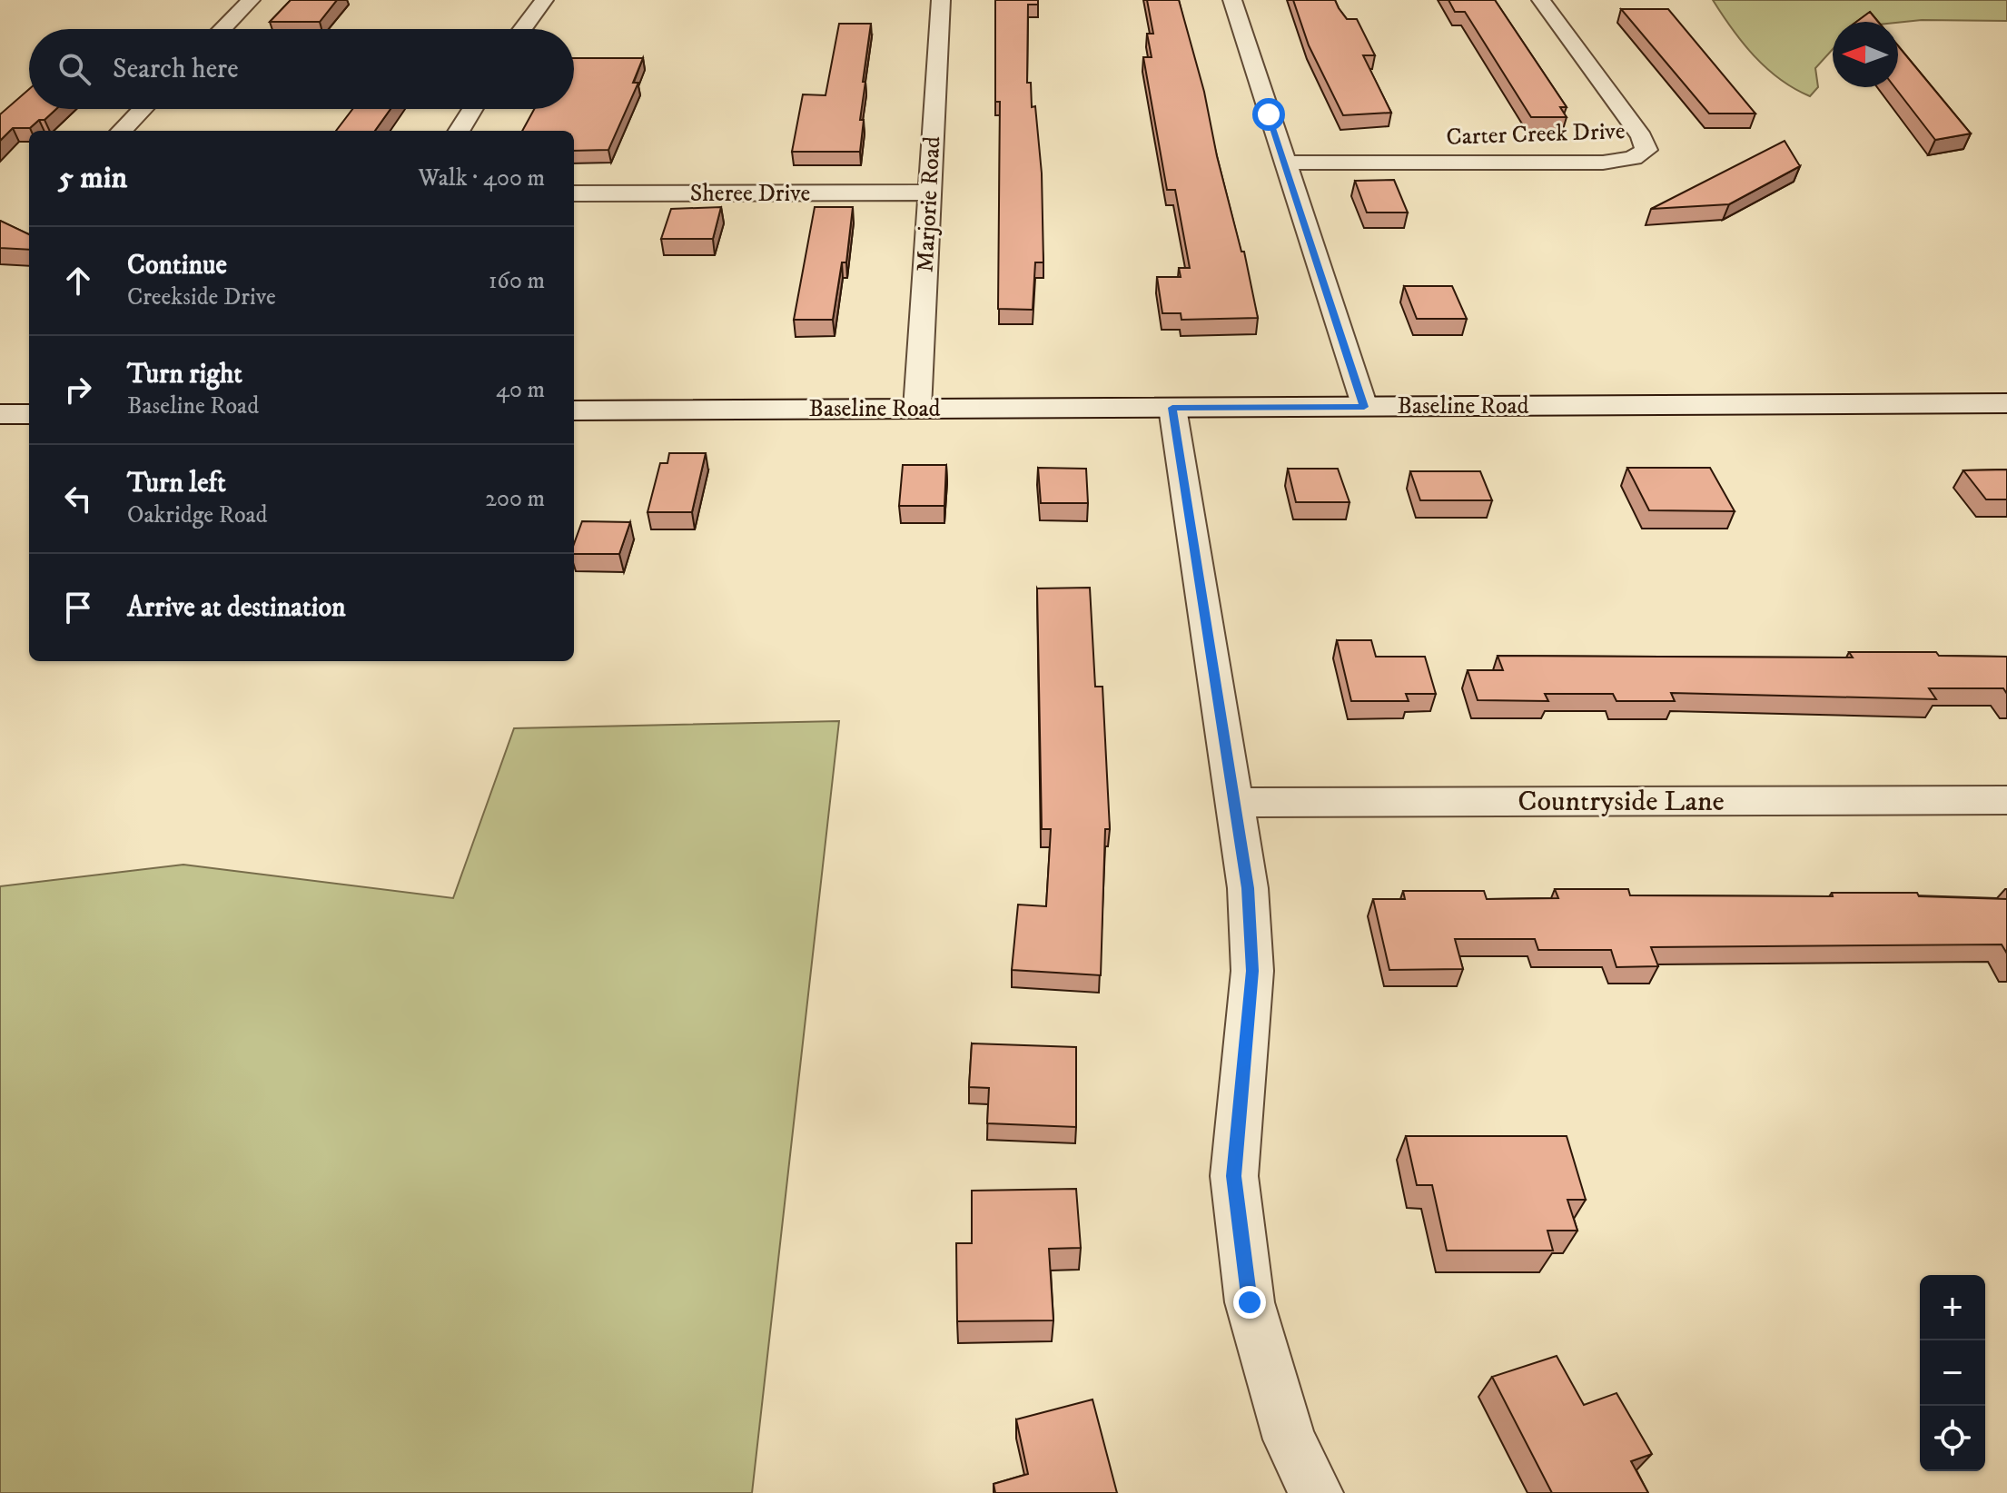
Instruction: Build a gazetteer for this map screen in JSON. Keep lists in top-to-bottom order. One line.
{"streets":{"street":["Carter Creek Drive","Sheree Drive","Marjorie Road","Baseline Road","Countryside Lane"]},"crossings":[["Sheree Drive","Marjorie Road"],["Marjorie Road","Baseline Road"]],"north":"left","page":{"search":"Search here","heading":["5 min","Walk · 400 m"],"list":[["Continue","Creekside Drive","160 m"],["Turn right","Baseline Road","40 m"],["Turn left","Oakridge Road","200 m"],"Arrive at destination"],"map_buttons":["+","−"]}}
